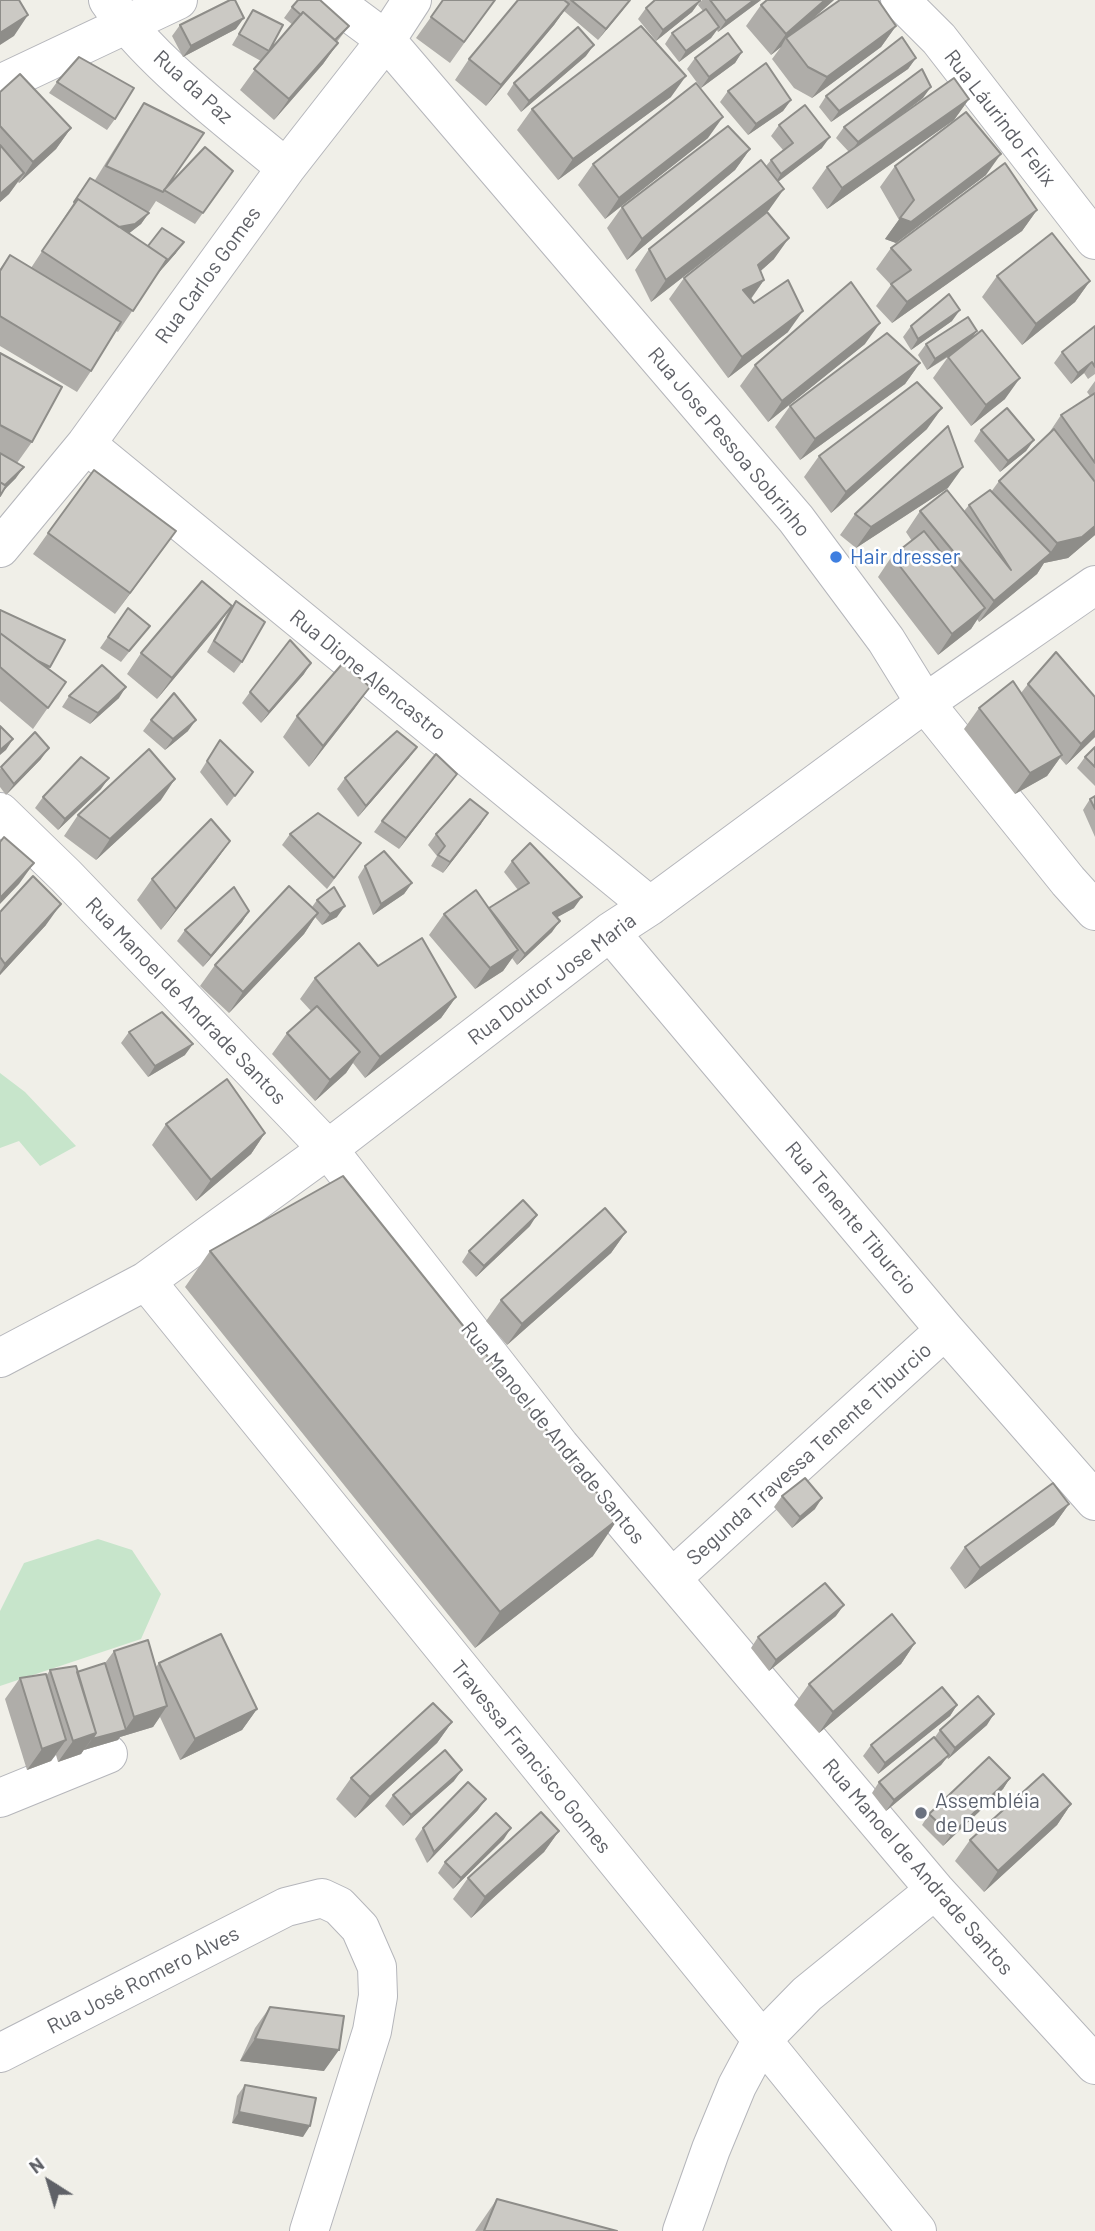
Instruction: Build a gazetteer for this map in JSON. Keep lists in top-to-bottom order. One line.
{"streets":{"street":["Rua da Paz","Rua Láurindo Felix","Rua Carlos Gomes","Rua Jose Pessoa Sobrinho","Rua Dione Alencastro","Rua Doutor Jose Maria","Rua Manoel de Andrade Santos","Rua Tenente Tiburcio","Segunda Travessa Tenente Tiburcio","Travessa Francisco Gomes","Rua José Romero Alves"]},"crossings":[["Rua da Paz","Rua Carlos Gomes"],["Rua Carlos Gomes","Rua Jose Pessoa Sobrinho"],["Rua Carlos Gomes","Rua Dione Alencastro"],["Rua Jose Pessoa Sobrinho","Rua Doutor Jose Maria"],["Rua Dione Alencastro","Rua Doutor Jose Maria"],["Rua Doutor Jose Maria","Rua Manoel de Andrade Santos"],["Rua Doutor Jose Maria","Rua Tenente Tiburcio"],["Rua Doutor Jose Maria","Travessa Francisco Gomes"],["Rua Manoel de Andrade Santos","Segunda Travessa Tenente Tiburcio"],["Rua Tenente Tiburcio","Segunda Travessa Tenente Tiburcio"]],"places":["Hair dresser","Assembléia de Deus"],"north":"top left"}
